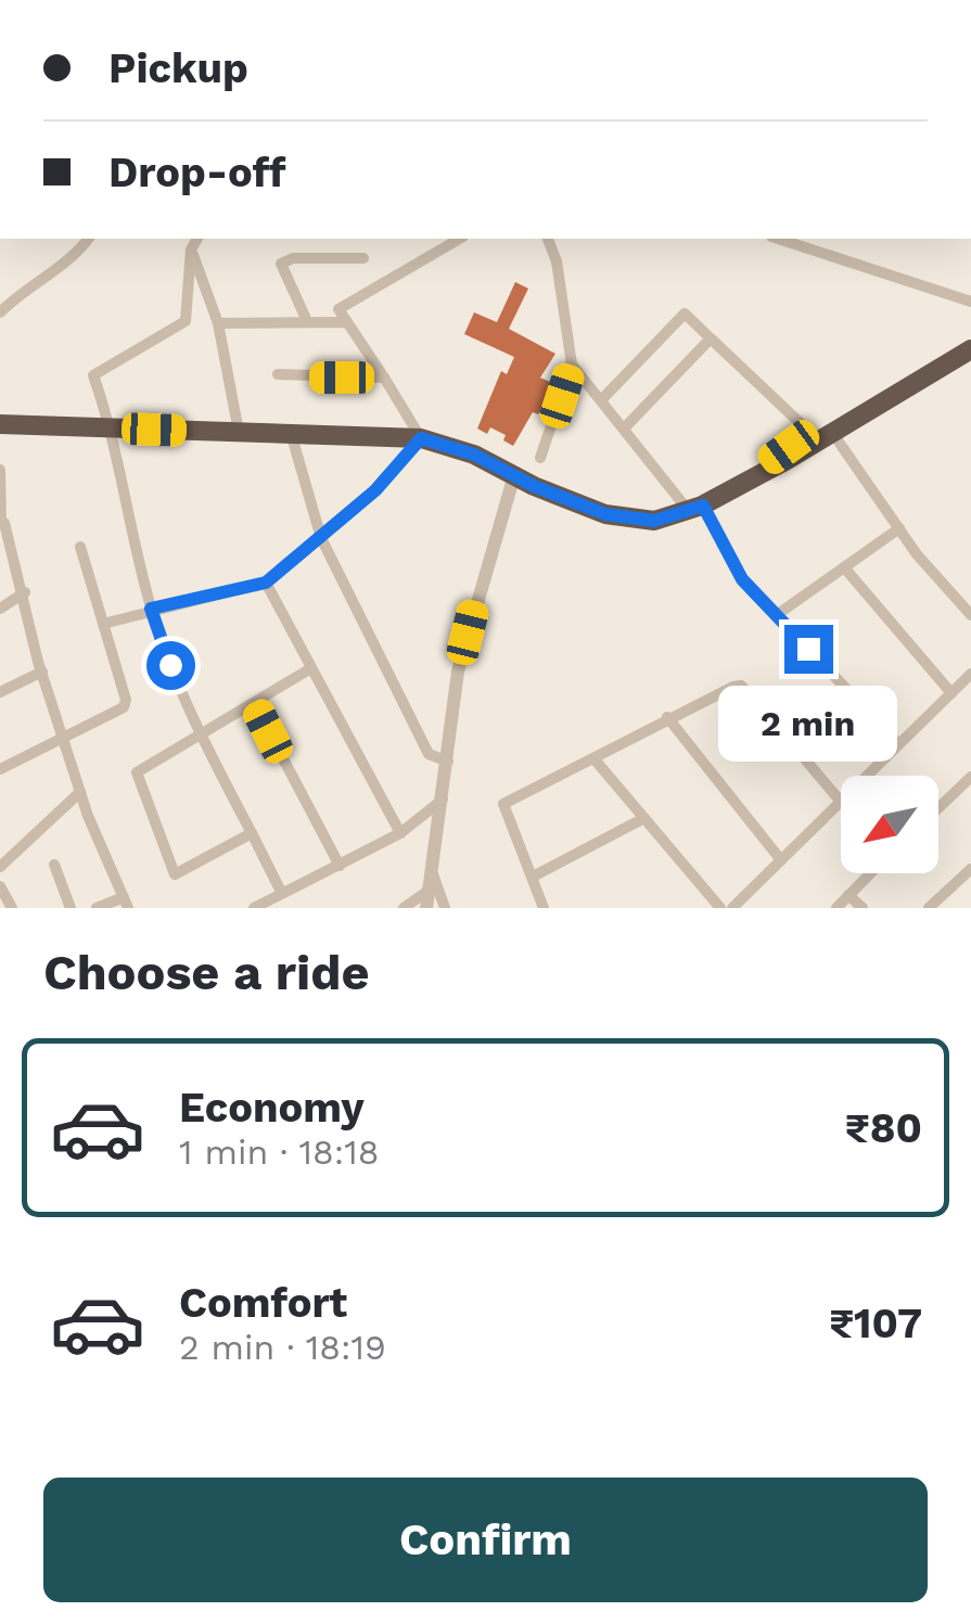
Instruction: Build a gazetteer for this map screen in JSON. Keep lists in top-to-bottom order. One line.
{"north":"bottom left","page":{"banner":["Pickup","Drop-off"],"bubble":"2 min","heading":"Choose a ride","list":[{"name":"Economy","note":"1 min · 18:18","value":"₹80"},{"name":"Comfort","note":"2 min · 18:19","value":"₹107"}],"buttons":"Confirm"}}
